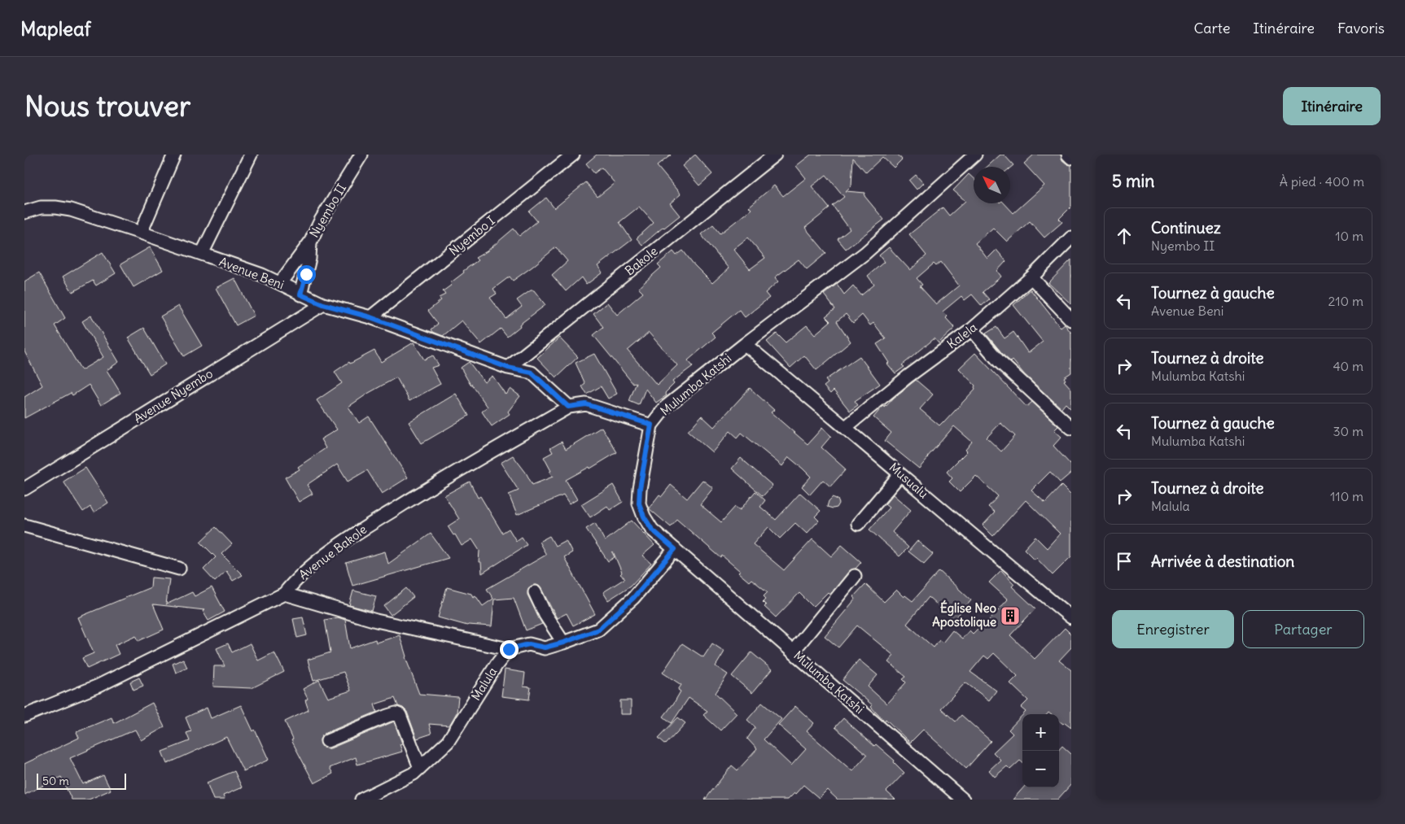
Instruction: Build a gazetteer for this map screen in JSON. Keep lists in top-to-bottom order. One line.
{"streets":{"street":["Nyembo II","Nyembo I","Bakole","Avenue Beni","Kalela","Mulumba Katshi","Avenue Nyembo","Musualu","Avenue Bakole","Malula"]},"crossings":[["Nyembo II","Avenue Beni"],["Nyembo I","Avenue Beni"],["Bakole","Avenue Beni"],["Avenue Beni","Avenue Nyembo"],["Avenue Beni","Avenue Bakole"],["Kalela","Musualu"],["Mulumba Katshi","Musualu"]],"places":{"building":["Église Neo Apostolique"]},"scale_bar":"50 m","north":"top left","page":{"header":"Mapleaf","nav":["Carte","Itinéraire","Favoris"],"buttons":["Itinéraire",["Enregistrer","Partager"]],"title":"Nous trouver","heading":["5 min","À pied · 400 m"],"list":[["Continuez","Nyembo II","10 m"],["Tournez à gauche","Avenue Beni","210 m"],["Tournez à droite","Mulumba Katshi","40 m"],["Tournez à gauche","Mulumba Katshi","30 m"],["Tournez à droite","Malula","110 m"],"Arrivée à destination"],"map_buttons":["+","−"],"scale":"50 m"}}
